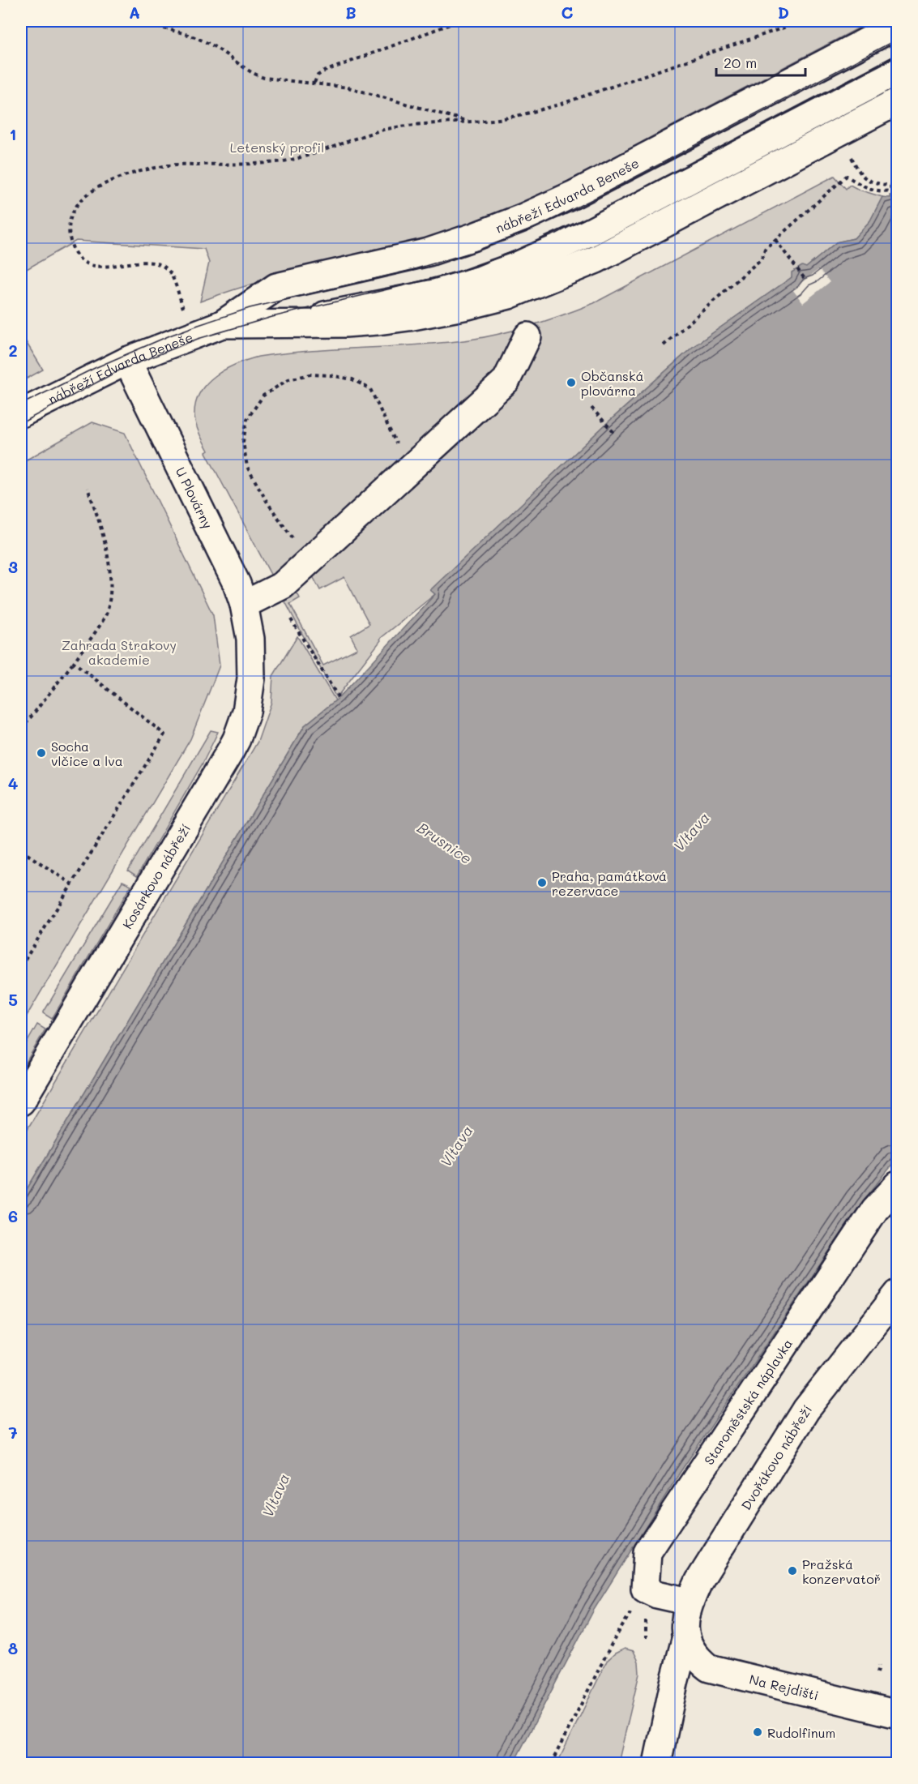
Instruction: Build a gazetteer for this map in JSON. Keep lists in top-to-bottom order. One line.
{"streets":{"street":["nábřeží Edvarda Beneše","U Plovárny","Kosárkovo nábřeží","Staroměstská náplavka","Dvořákovo nábřeží","Na Rejdišti"]},"crossings":[["nábřeží Edvarda Beneše","U Plovárny"],["U Plovárny","Kosárkovo nábřeží"],["Dvořákovo nábřeží","Na Rejdišti"]],"water":["Vltava","Brusnice"],"parks":["Letenský profil","Zahrada Strakovy akademie"],"places":["Občanská plovárna","Socha vlčice a lva","Praha, památková rezervace","Pražská konzervatoř","Rudolfinum"],"scale_bar":"20 m","grid":{"columns":["A","B","C","D"],"rows":["1","2","3","4","5","6","7","8"]}}
